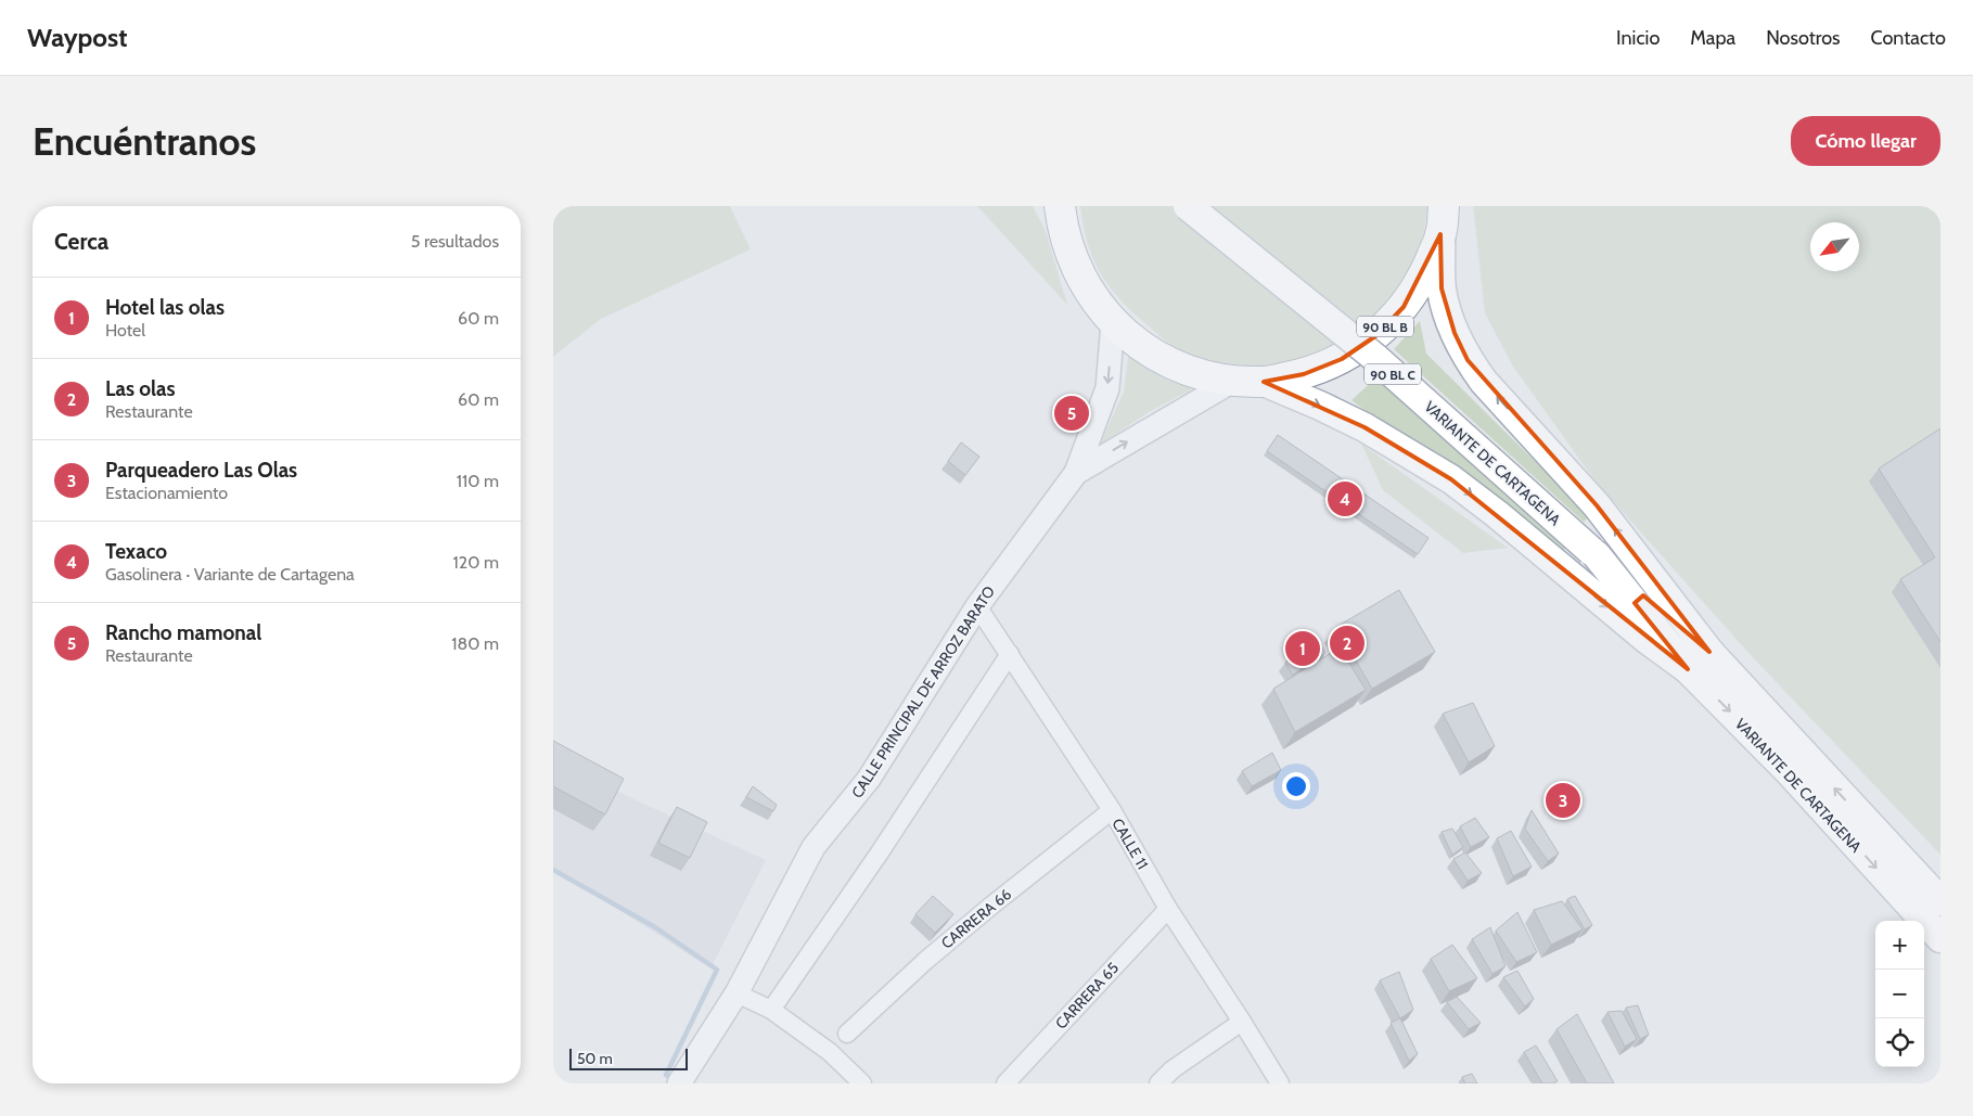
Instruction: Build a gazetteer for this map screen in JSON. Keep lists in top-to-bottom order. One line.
{"streets":{"highway":["90 BL B"],"main road":["90 BL C","VARIANTE DE CARTAGENA"],"street":["CALLE PRINCIPAL DE ARROZ BARATO","CALLE 11","CARRERA 66","CARRERA 65"]},"crossings":[["90 BL B","CALLE PRINCIPAL DE ARROZ BARATO"],["CALLE PRINCIPAL DE ARROZ BARATO","CALLE 11"],["CALLE 11","CARRERA 66"],["CALLE 11","CARRERA 65"]],"scale_bar":"50 m","north":"bottom left","page":{"header":"Waypost","nav":["Inicio","Mapa","Nosotros","Contacto"],"buttons":"Cómo llegar","title":"Encuéntranos","heading":["Cerca","5 resultados"],"list":[{"mark":"1","name":"Hotel las olas","note":"Hotel","value":"60 m"},{"mark":"2","name":"Las olas","note":"Restaurante","value":"60 m"},{"mark":"3","name":"Parqueadero Las Olas","note":"Estacionamiento","value":"110 m"},{"mark":"4","name":"Texaco","note":"Gasolinera · Variante de Cartagena","value":"120 m"},{"mark":"5","name":"Rancho mamonal","note":"Restaurante","value":"180 m"}],"pins":["5","4","2","1","3"],"map_buttons":["+","−"],"scale":"50 m"}}
